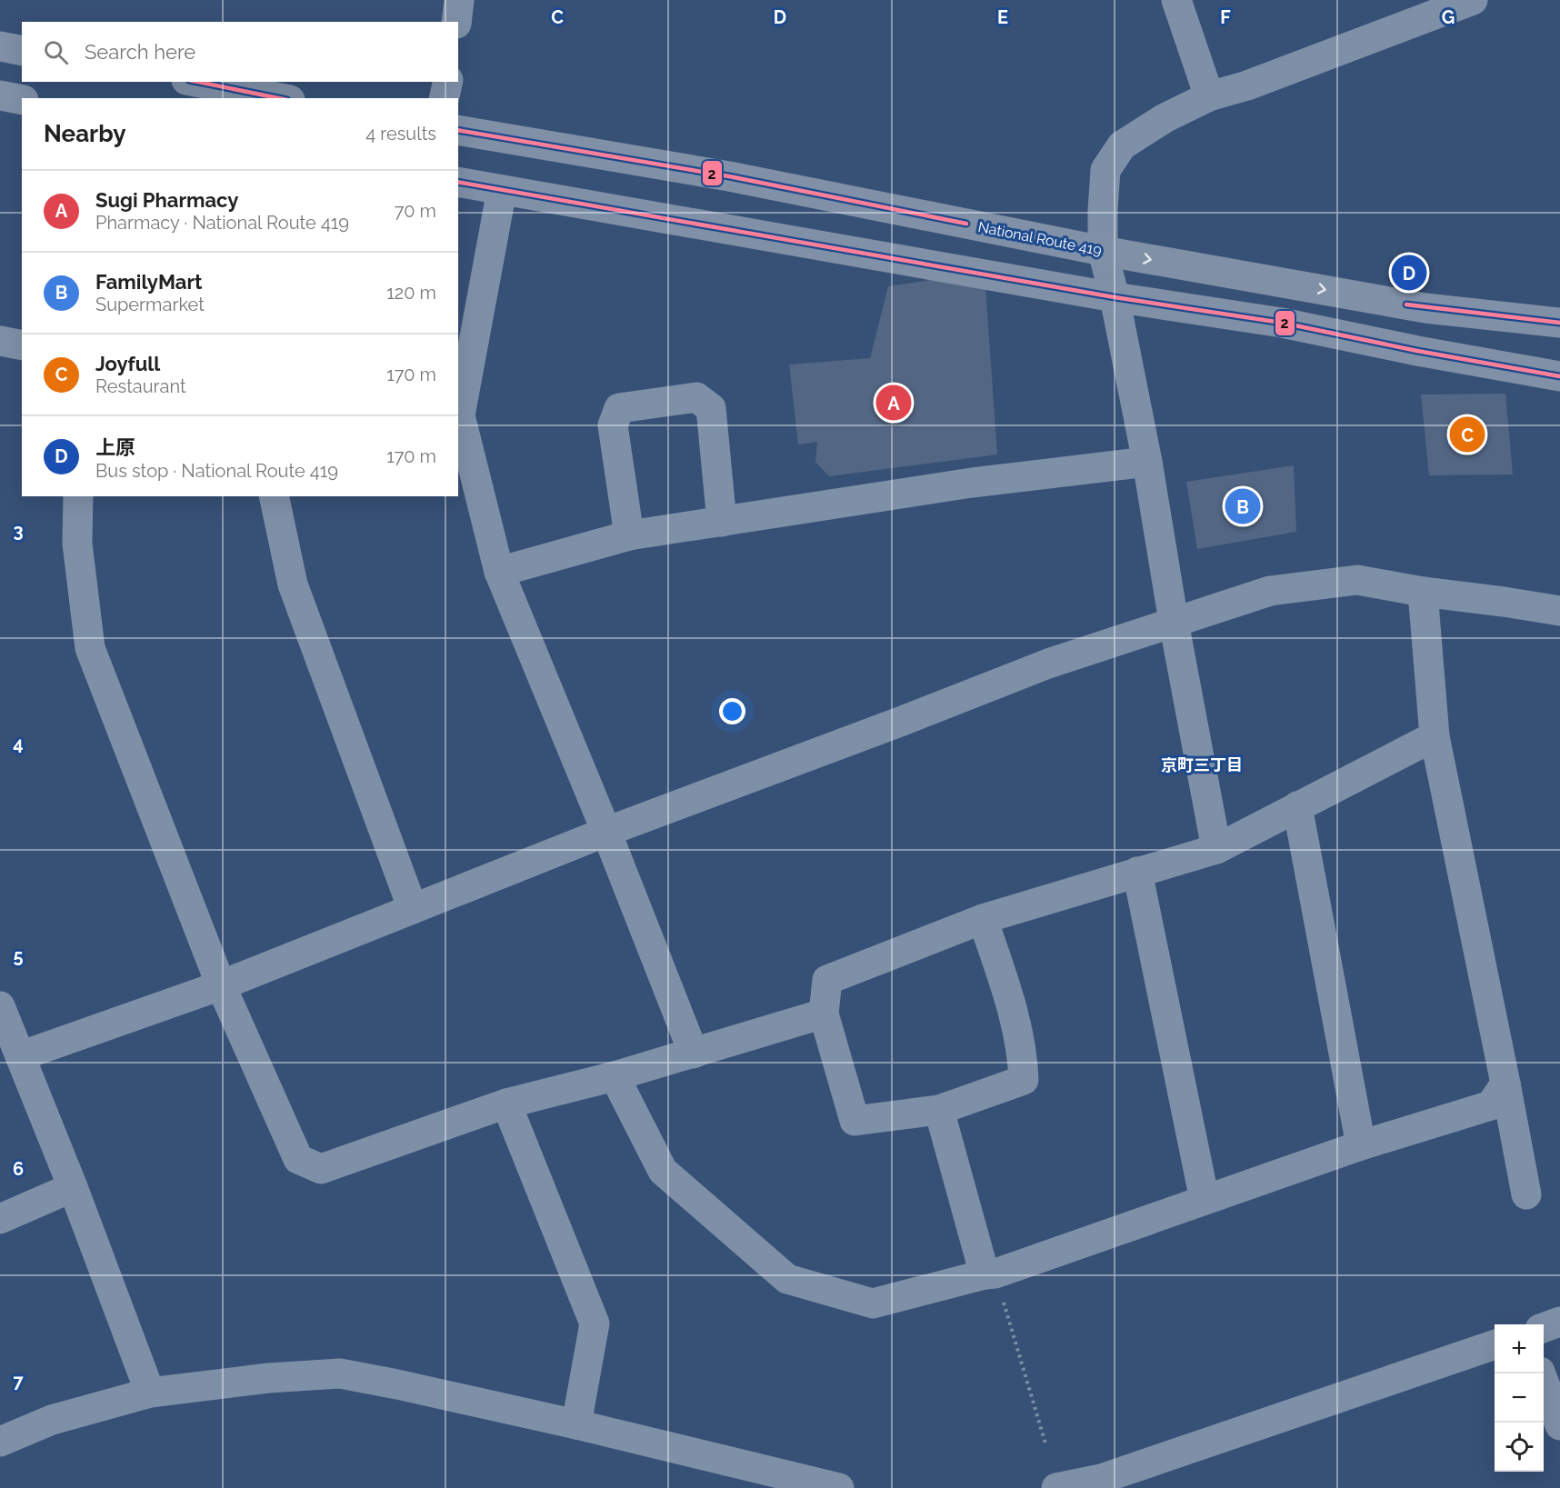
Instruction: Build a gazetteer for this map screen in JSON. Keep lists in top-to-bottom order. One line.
{"streets":{"highway":["National Route 419"]},"districts":["京町三丁目"],"lines":["transit line 2"],"page":{"search":"Search here","heading":["Nearby","4 results"],"list":[{"mark":"A","name":"Sugi Pharmacy","note":"Pharmacy · National Route 419","value":"70 m"},{"mark":"B","name":"FamilyMart","note":"Supermarket","value":"120 m"},{"mark":"C","name":"Joyfull","note":"Restaurant","value":"170 m"},{"mark":"D","name":"上原","note":"Bus stop · National Route 419","value":"170 m"}],"pins":["D","A","C","B"],"map_buttons":["+","−"]},"grid":{"columns":["C","D","E","F","G"],"rows":["3","4","5","6","7"]}}
